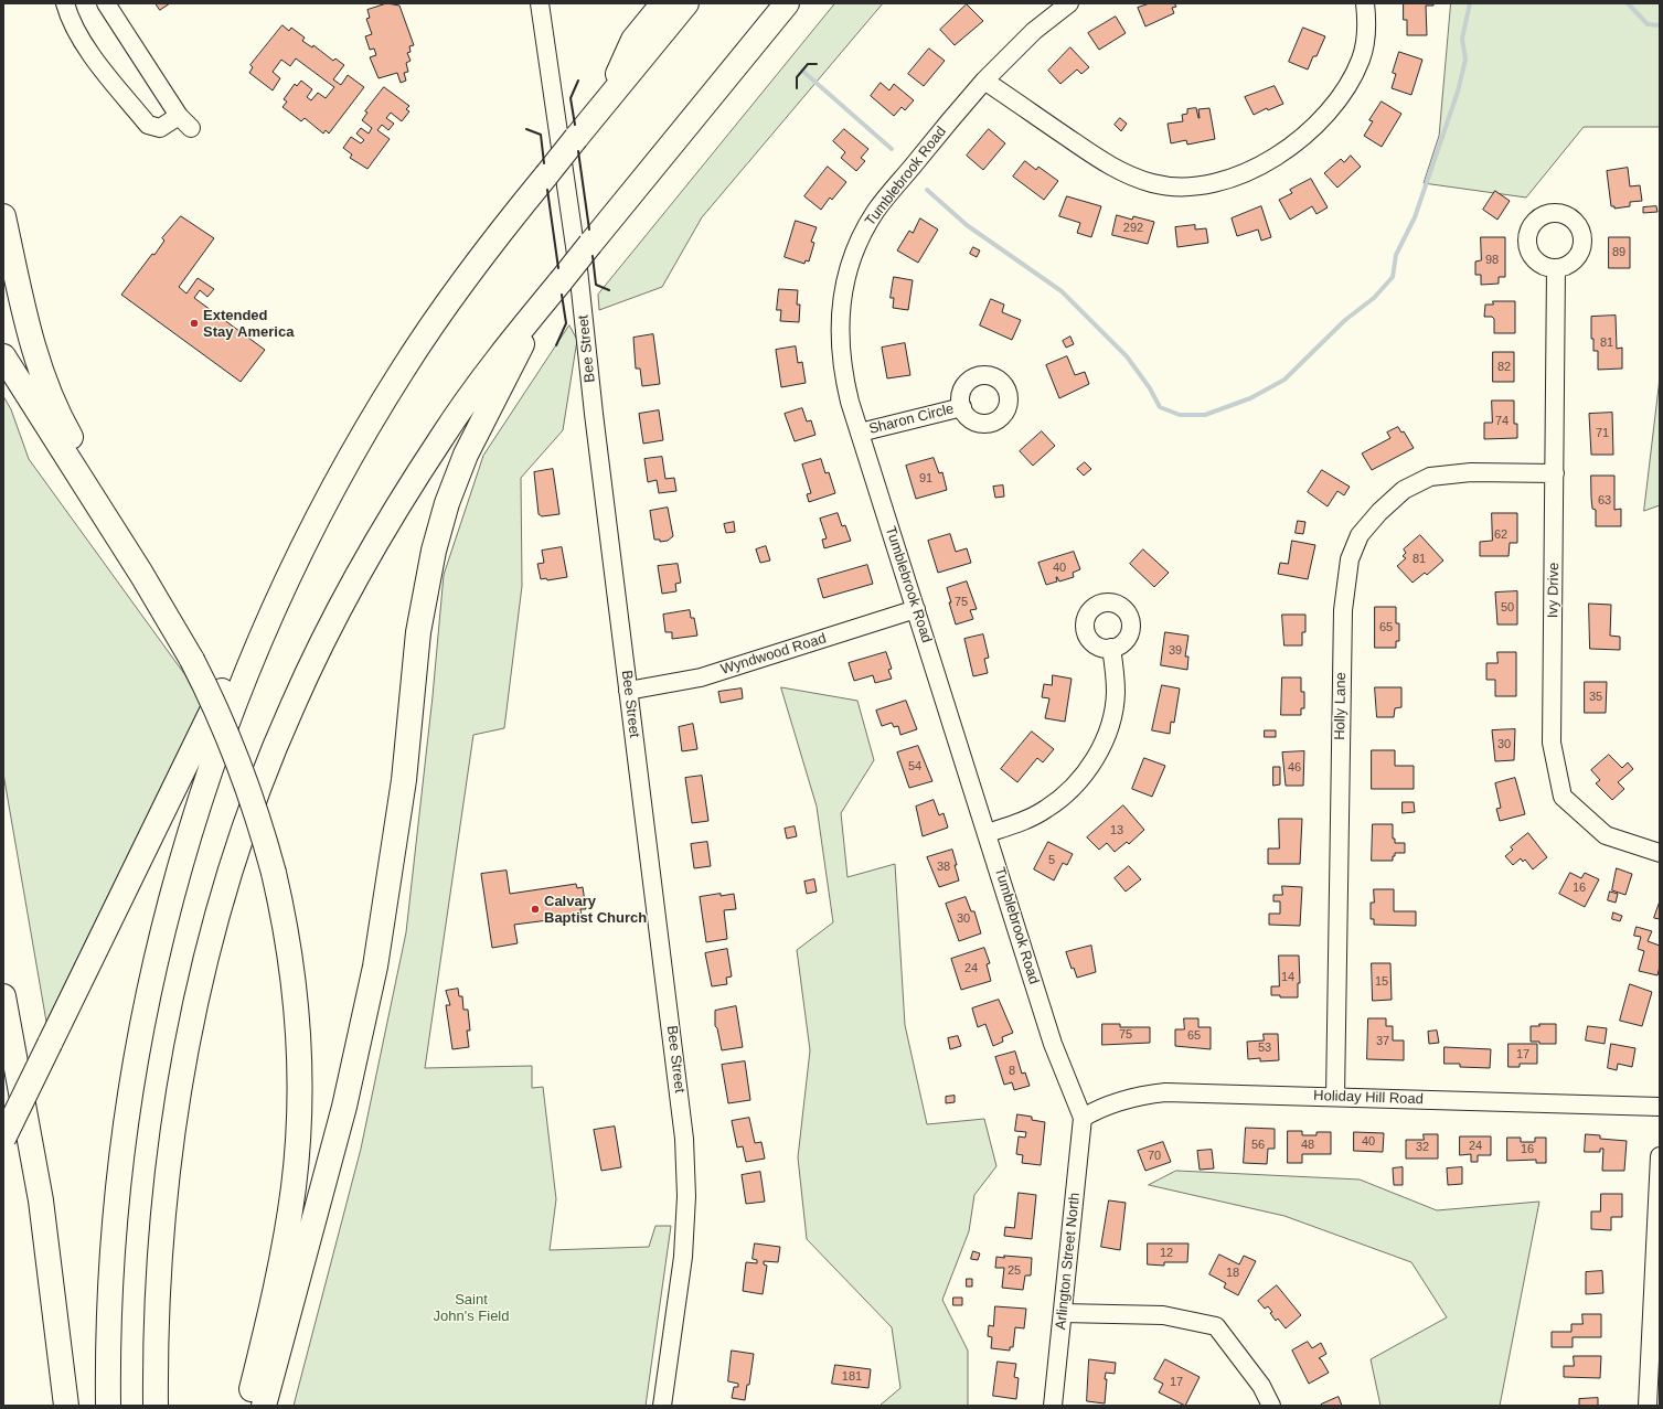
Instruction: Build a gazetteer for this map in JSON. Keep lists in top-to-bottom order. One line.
{"streets":{"street":["Tumblebrook Road","Bee Street","Sharon Circle","Ivy Drive","Wyndwood Road","Holly Lane","Holiday Hill Road","Arlington Street North"]},"crossings":[["Tumblebrook Road","Sharon Circle"],["Tumblebrook Road","Wyndwood Road"],["Tumblebrook Road","Holiday Hill Road"],["Tumblebrook Road","Arlington Street North"],["Bee Street","Wyndwood Road"],["Ivy Drive","Holly Lane"],["Holly Lane","Holiday Hill Road"],["Holiday Hill Road","Arlington Street North"]],"parks":["Saint John's Field"],"places":["Extended Stay America","Calvary Baptist Church"],"house_numbers":["292","89","98","81","82","74","71","91","63","62","81","40","75","50","65","39","35","30","54","46","13","5","38","16","30","24","14","15","75","65","37","53","17","8","40","56","48","24","32","16","70","12","25","18","181","17"]}
